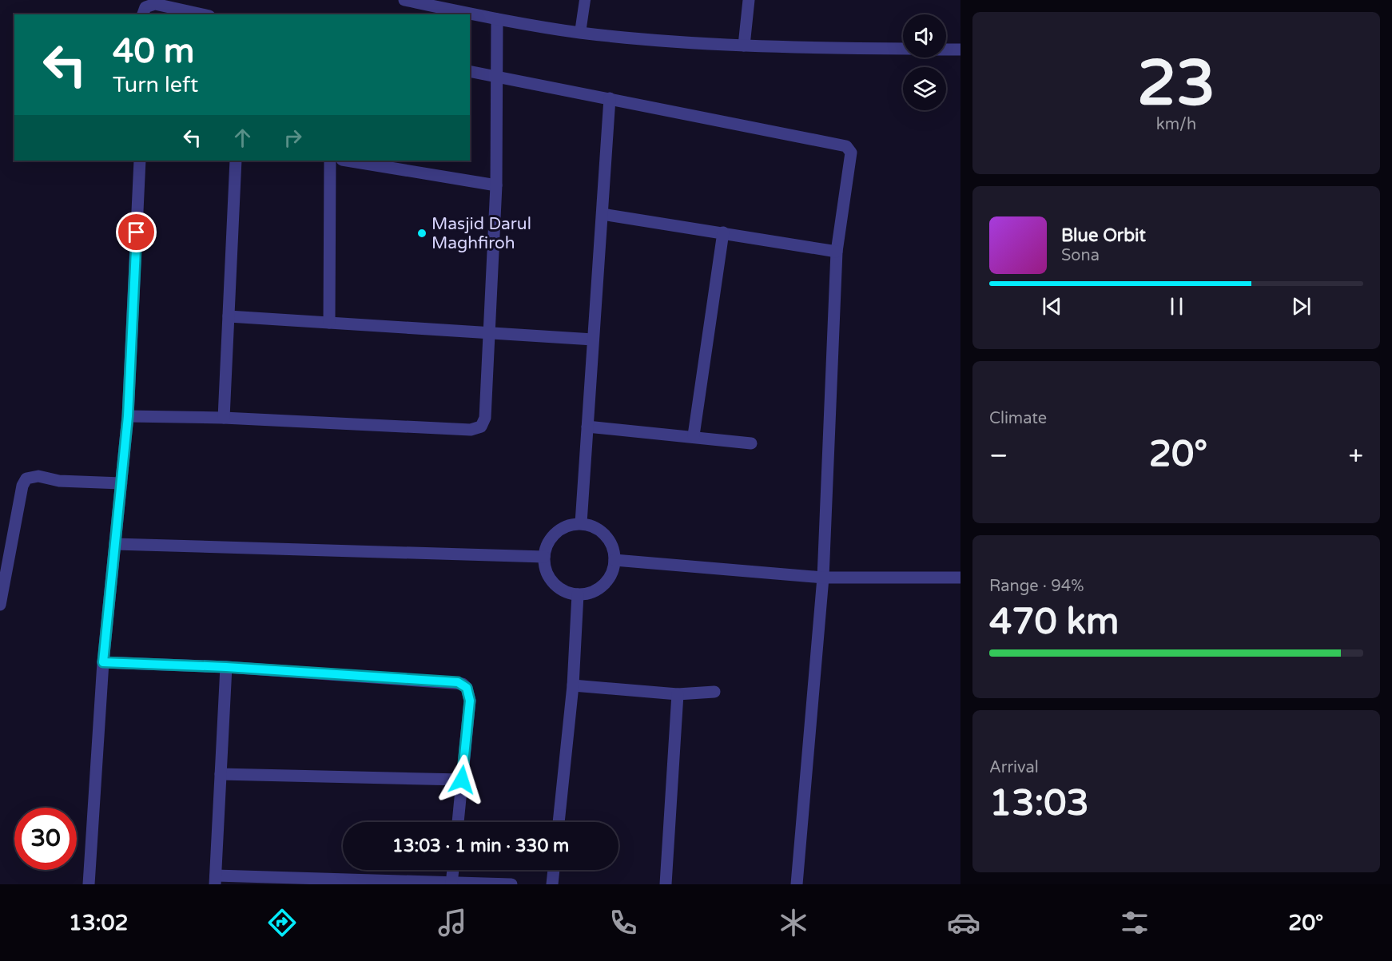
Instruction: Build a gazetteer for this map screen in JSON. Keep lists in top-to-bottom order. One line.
{"places":["Masjid Darul Maghfiroh"],"page":{"tile":[["23","km/h"],"Climate",["Range · 94%","470 km"],["Arrival","13:03"]],"turn":["40 m","Turn left"],"song":["Blue Orbit","Sona"],"heat":["−","20°","+"],"limit":"30","trip":"13:03 · 1 min · 330 m","tabs":["13:02","20°"]}}
